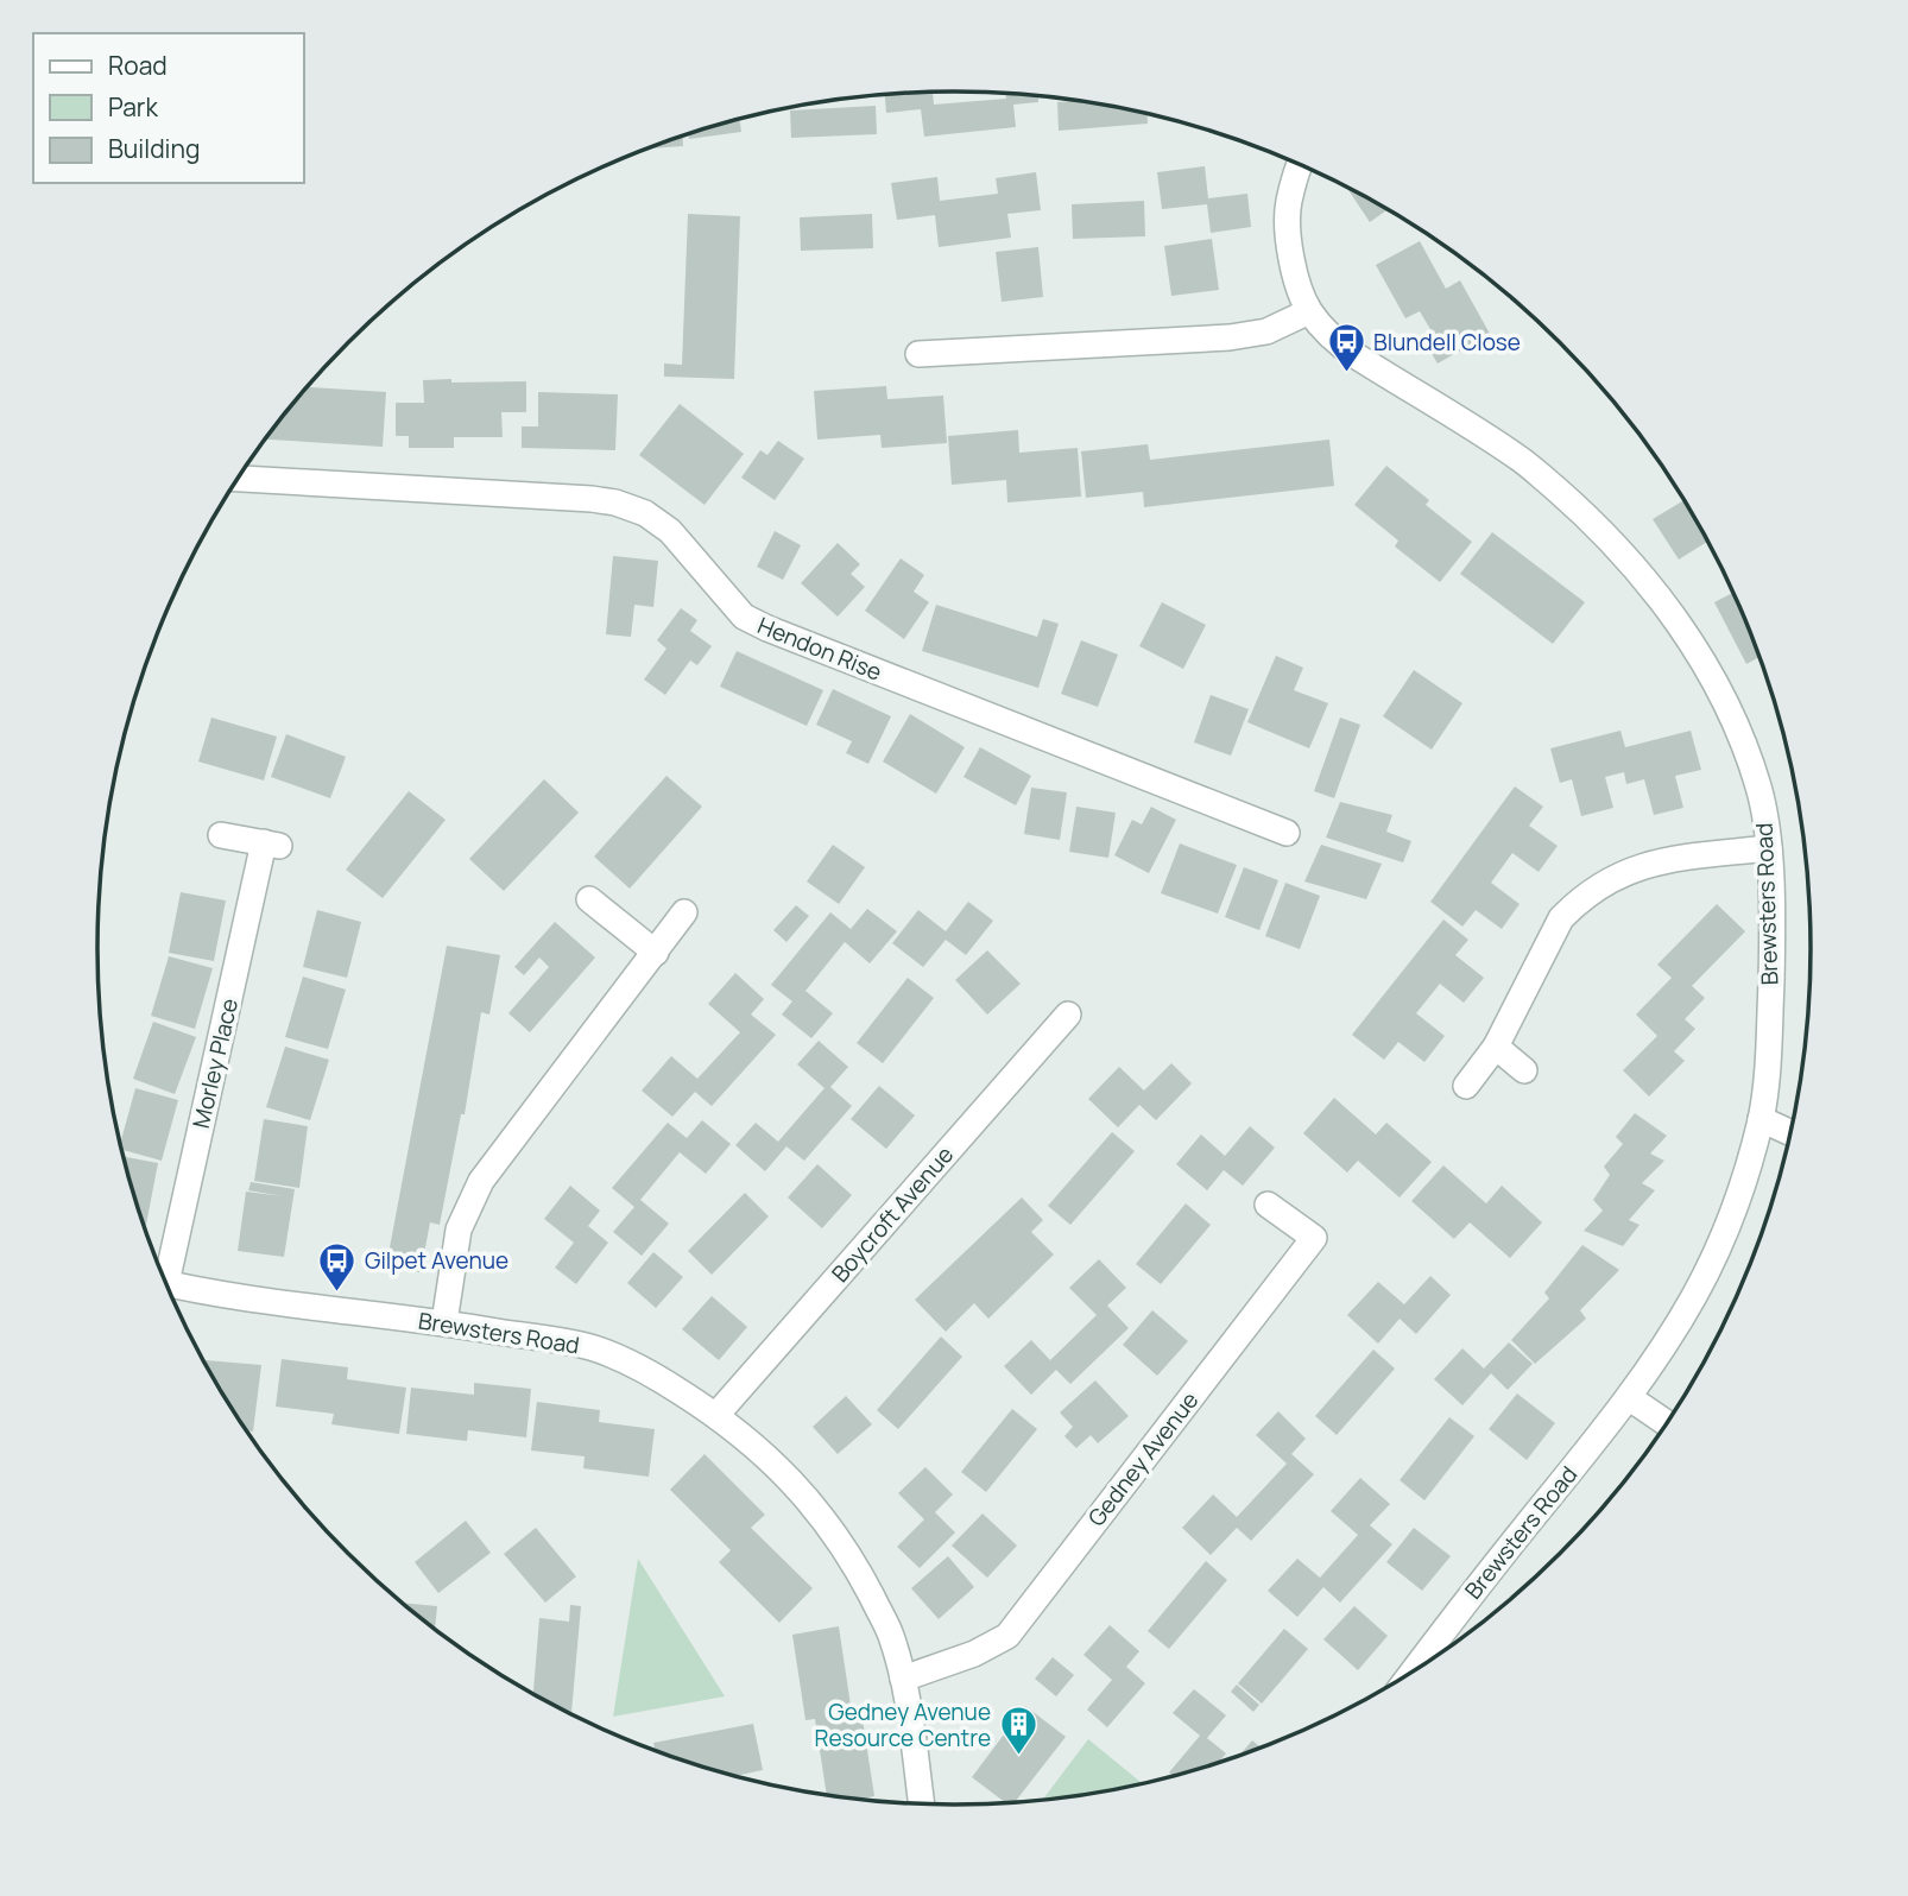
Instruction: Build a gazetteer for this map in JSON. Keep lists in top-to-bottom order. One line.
{"streets":{"street":["Hendon Rise","Brewsters Road","Morley Place","Boycroft Avenue","Gedney Avenue"]},"crossings":[["Brewsters Road","Boycroft Avenue"],["Brewsters Road","Gedney Avenue"]],"places":{"bus stop":["Blundell Close","Gilpet Avenue"],"building":["Gedney Avenue Resource Centre"]},"legend":["Road","Park","Building"]}
